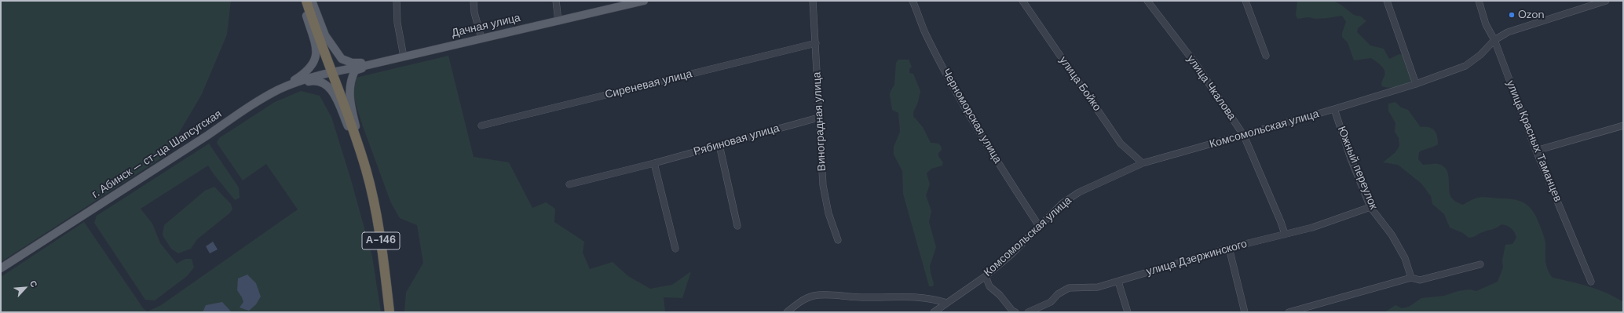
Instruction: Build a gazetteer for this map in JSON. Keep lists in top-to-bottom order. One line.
{"streets":{"highway":["А-146"],"main road":["Дачная улица","г. Абинск — ст-ца Шапсугская"],"street":["улица Бойко","Сиреневая улица","улица Чкалова","Черноморская улица","Виноградная улица","Комсомольская улица","Рябиновая улица","улица Красных Таманцев","Южный переулок","улица Дзержинского"]},"crossings":[["Дачная улица","г. Абинск — ст-ца Шапсугская"],["Дачная улица","А-146"],["улица Бойко","Комсомольская улица"],["Сиреневая улица","Виноградная улица"],["улица Чкалова","Комсомольская улица"],["улица Чкалова","улица Дзержинского"],["Черноморская улица","Комсомольская улица"],["Виноградная улица","Рябиновая улица"],["Комсомольская улица","улица Красных Таманцев"],["Комсомольская улица","Южный переулок"],["г. Абинск — ст-ца Шапсугская","А-146"],["Южный переулок","улица Дзержинского"]],"places":["Ozon"],"north":"top right"}
